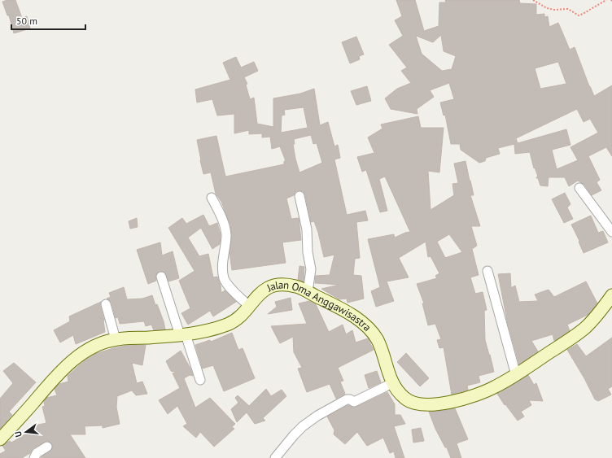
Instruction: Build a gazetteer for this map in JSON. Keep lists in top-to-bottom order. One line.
{"streets":{"main road":["Jalan Oma Anggawisastra"]},"scale_bar":"50 m","north":"left"}
